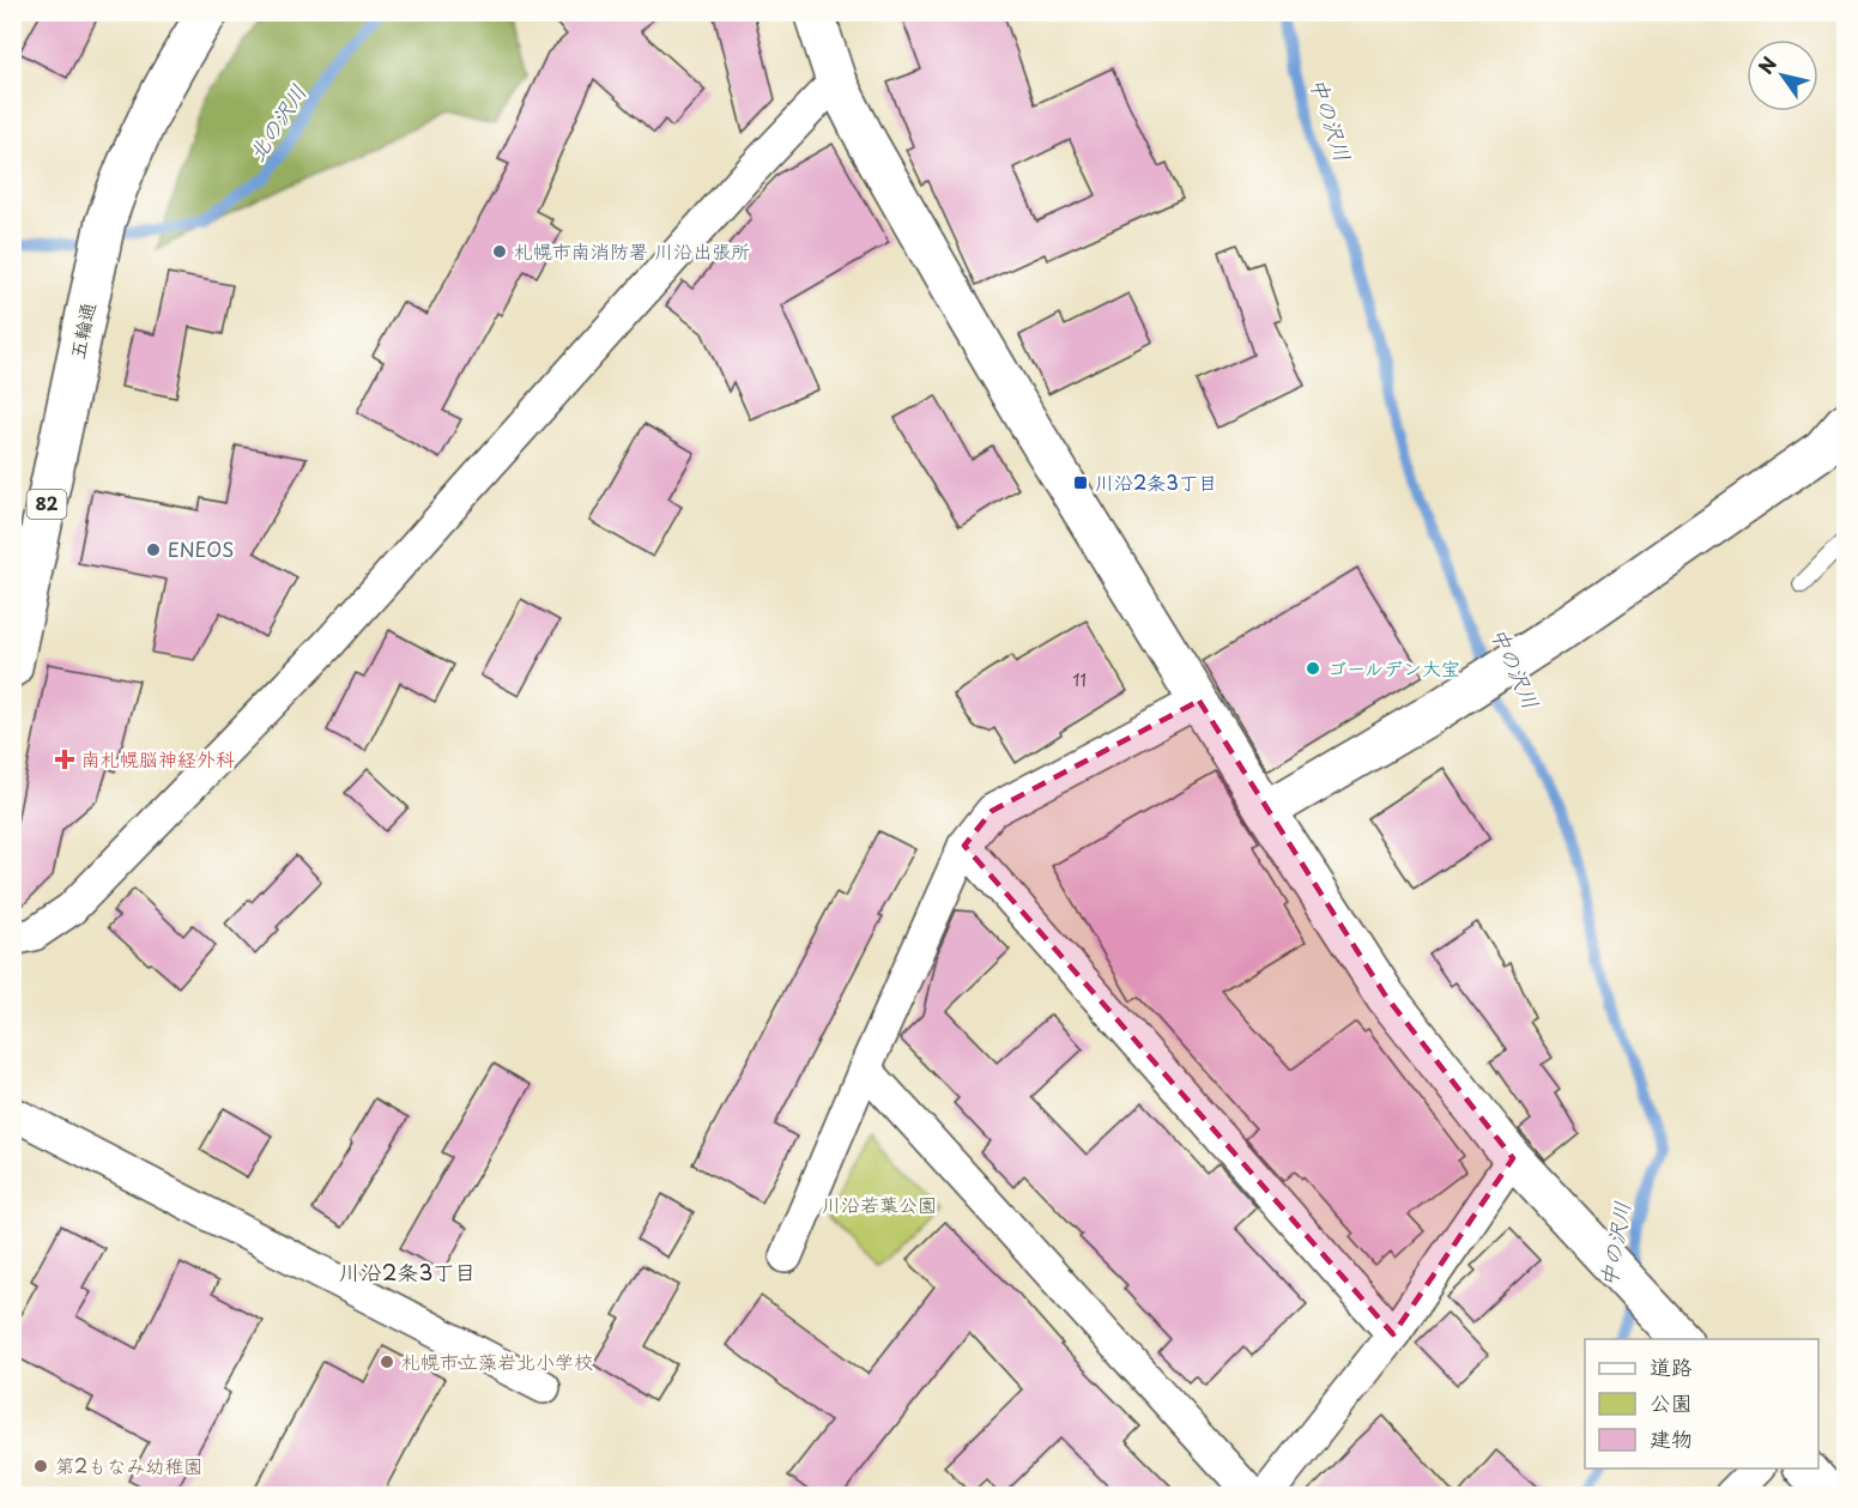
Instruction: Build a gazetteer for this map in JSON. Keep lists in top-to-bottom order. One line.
{"streets":{"street":["五輪通","82"]},"districts":["川沿2条3丁目"],"water":["中の沢川","北の沢川"],"parks":["川沿若葉公園"],"places":{"other":["札幌市南消防署 川沿出張所","ENEOS","ゴールデン大宝","札幌市立藻岩北小学校","第2もなみ幼稚園"],"transit":["川沿2条3丁目"],"health":["南札幌脳神経外科"]},"house_numbers":["11"],"legend":["道路","公園","建物"],"north":"top left"}
